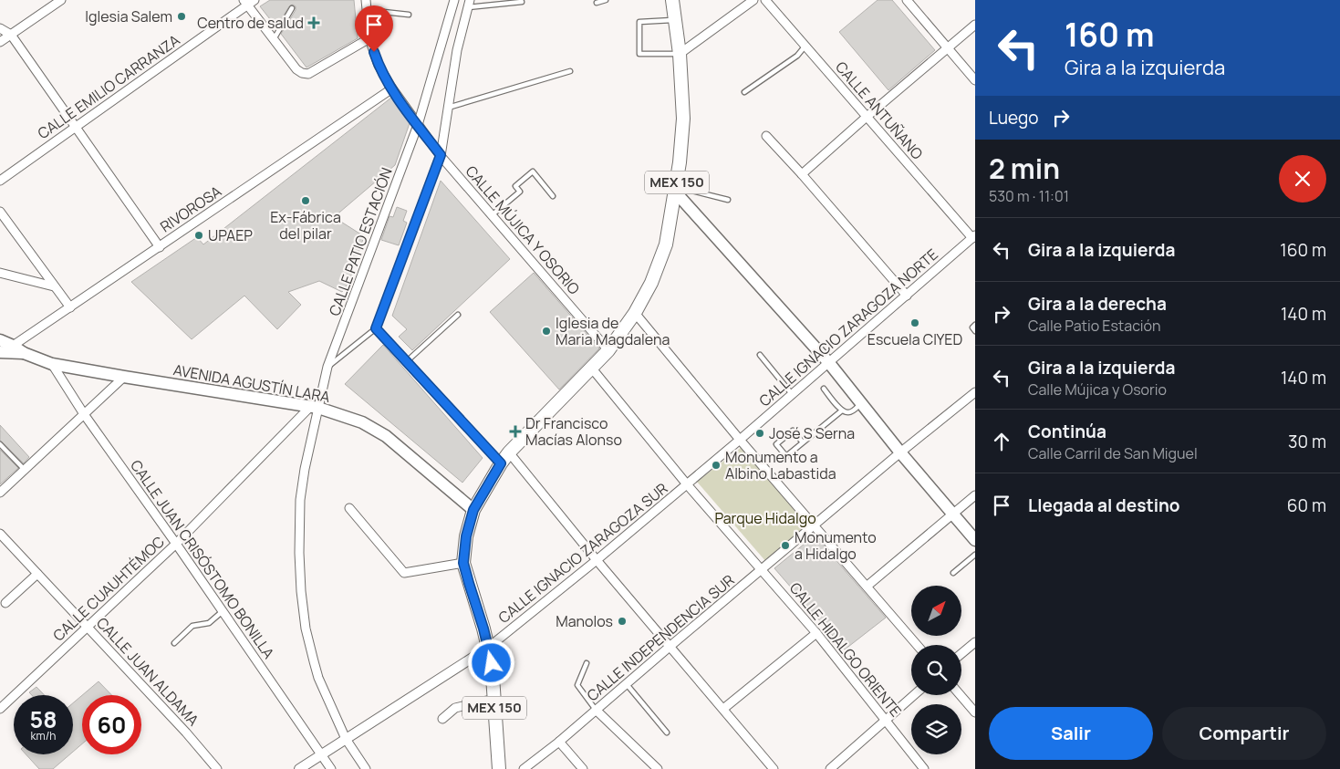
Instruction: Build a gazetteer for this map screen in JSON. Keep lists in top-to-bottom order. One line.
{"streets":{"main road":["MEX 150","AVENIDA AGUSTÍN LARA"],"street":["CALLE EMILIO CARRANZA","CALLE ANTUÑANO","RIVOROSA","CALLE MÚJICA Y OSORIO","CALLE PATIO ESTACIÓN","CALLE IGNACIO ZARAGOZA NORTE","CALLE IGNACIO ZARAGOZA SUR","CALLE JUAN CRISÓSTOMO BONILLA","CALLE CUAUHTÉMOC","CALLE INDEPENDENCIA SUR","CALLE HIDALGO ORIENTE","CALLE JUAN ALDAMA"]},"crossings":[["CALLE ANTUÑANO","CALLE IGNACIO ZARAGOZA NORTE"],["MEX 150","CALLE MÚJICA Y OSORIO"],["MEX 150","AVENIDA AGUSTÍN LARA"],["MEX 150","CALLE IGNACIO ZARAGOZA SUR"],["MEX 150","CALLE HIDALGO ORIENTE"],["RIVOROSA","CALLE MÚJICA Y OSORIO"],["RIVOROSA","AVENIDA AGUSTÍN LARA"],["CALLE MÚJICA Y OSORIO","CALLE PATIO ESTACIÓN"],["CALLE PATIO ESTACIÓN","AVENIDA AGUSTÍN LARA"],["CALLE PATIO ESTACIÓN","CALLE IGNACIO ZARAGOZA SUR"],["CALLE PATIO ESTACIÓN","CALLE CUAUHTÉMOC"],["CALLE IGNACIO ZARAGOZA NORTE","CALLE IGNACIO ZARAGOZA SUR"],["AVENIDA AGUSTÍN LARA","CALLE JUAN CRISÓSTOMO BONILLA"],["AVENIDA AGUSTÍN LARA","CALLE CUAUHTÉMOC"],["CALLE IGNACIO ZARAGOZA SUR","CALLE JUAN CRISÓSTOMO BONILLA"],["CALLE IGNACIO ZARAGOZA SUR","CALLE HIDALGO ORIENTE"],["CALLE JUAN CRISÓSTOMO BONILLA","CALLE CUAUHTÉMOC"],["CALLE CUAUHTÉMOC","CALLE JUAN ALDAMA"],["CALLE INDEPENDENCIA SUR","CALLE HIDALGO ORIENTE"]],"parks":["Parque Hidalgo"],"places":{"other":["Iglesia Salem","Ex-Fábrica del pilar","UPAEP","Escuela CIYED","Iglesia de Maria Magdalena","José S Serna","Monumento a Albino Labastida","Monumento a Hidalgo","Manolos"],"health":["Centro de salud","Dr Francisco Macías Alonso"]},"north":"top right","page":{"turn":["160 m","Gira a la izquierda"],"then":"Luego","heading":["2 min","530 m · 11:01"],"list":[{"name":"Gira a la izquierda","value":"160 m"},{"name":"Gira a la derecha","note":"Calle Patio Estación","value":"140 m"},{"name":"Gira a la izquierda","note":"Calle Mújica y Osorio","value":"140 m"},{"name":"Continúa","note":"Calle Carril de San Miguel","value":"30 m"},{"name":"Llegada al destino","value":"60 m"}],"speed":"58 km/h","limit":"60","buttons":["Salir","Compartir"]}}
